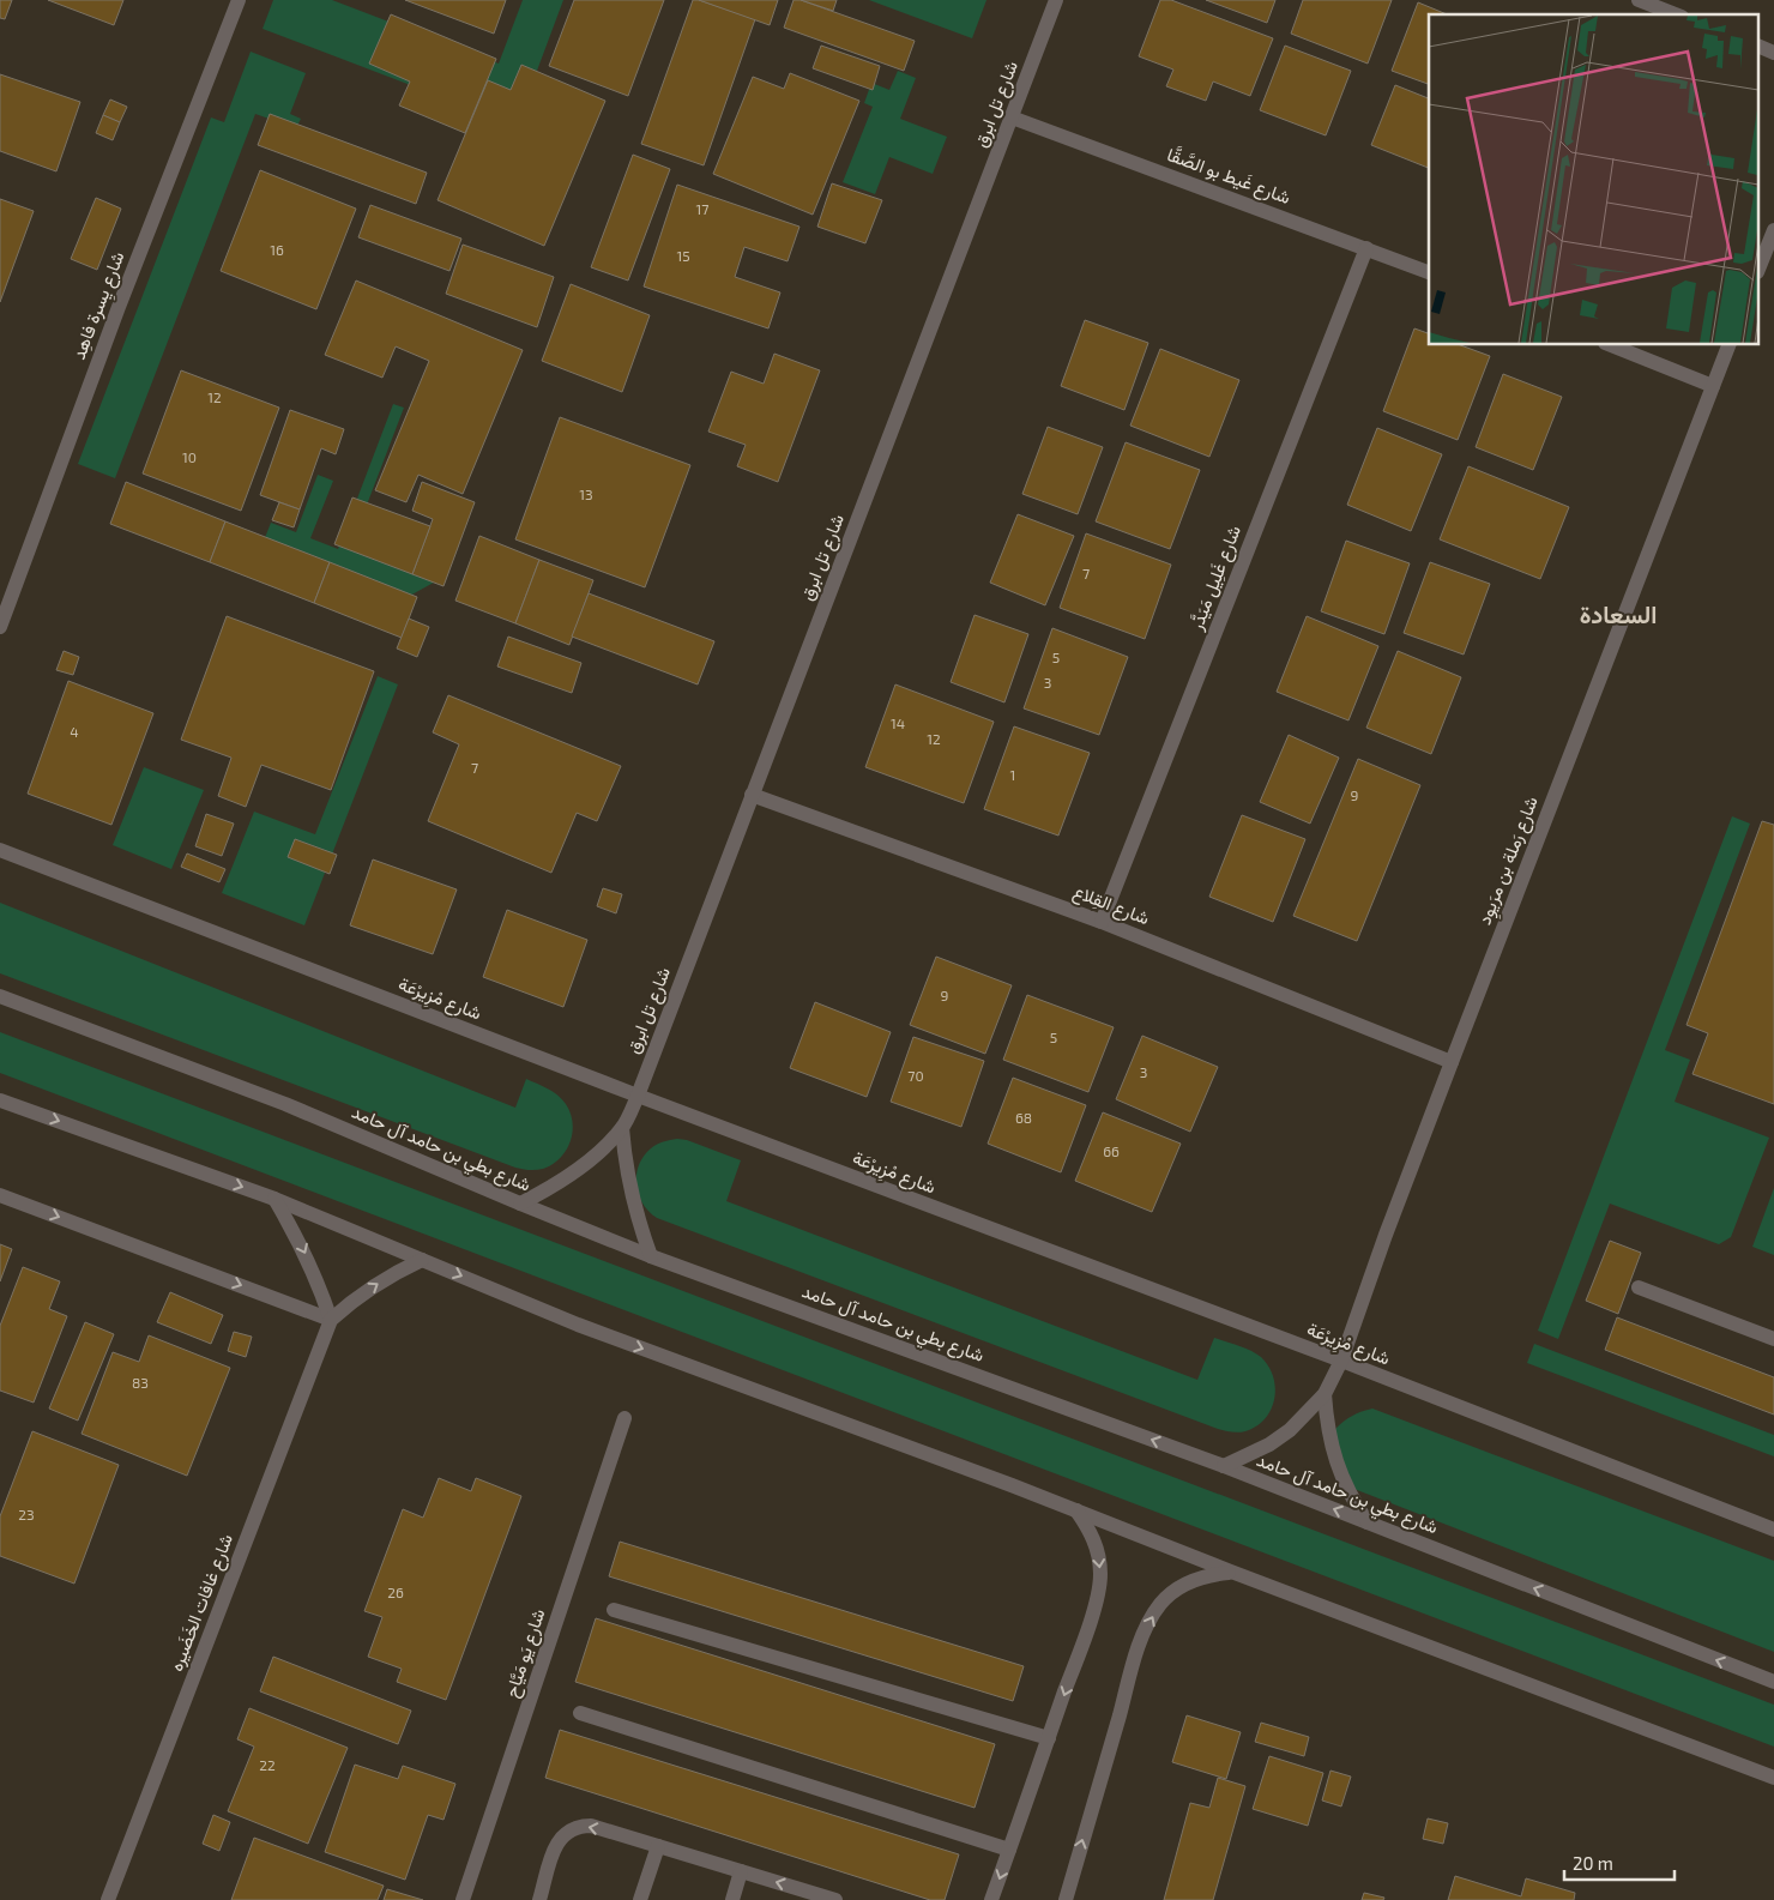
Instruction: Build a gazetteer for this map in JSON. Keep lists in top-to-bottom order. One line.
{"streets":{"street":["شارع تل ابرق","شارع غَيط بو الصَّقَّا","شارع يِسرة فاهِد","شارع غَلِيل مَيَدَّر","شارع رَملة بن مرَيوِد","شارع القِلاع","شارع مْزِيرْعَة","شارع بطي بن حامد آل حامد","شارع غافات الخَضَيره","شارع يَو مَيَّاح"]},"crossings":[["شارع تل ابرق","شارع غَيط بو الصَّقَّا"],["شارع تل ابرق","شارع القِلاع"],["شارع تل ابرق","شارع مْزِيرْعَة"],["شارع تل ابرق","شارع بطي بن حامد آل حامد"],["شارع غَيط بو الصَّقَّا","شارع غَلِيل مَيَدَّر"],["شارع غَلِيل مَيَدَّر","شارع القِلاع"],["شارع رَملة بن مرَيوِد","شارع القِلاع"],["شارع رَملة بن مرَيوِد","شارع مْزِيرْعَة"],["شارع رَملة بن مرَيوِد","شارع بطي بن حامد آل حامد"]],"districts":["السعادة"],"house_numbers":["17","16","15","12","10","13","7","5","3","14","4","12","7","1","9","9","5","3","70","68","66","83","23","26","22"],"scale_bar":"20 m"}
